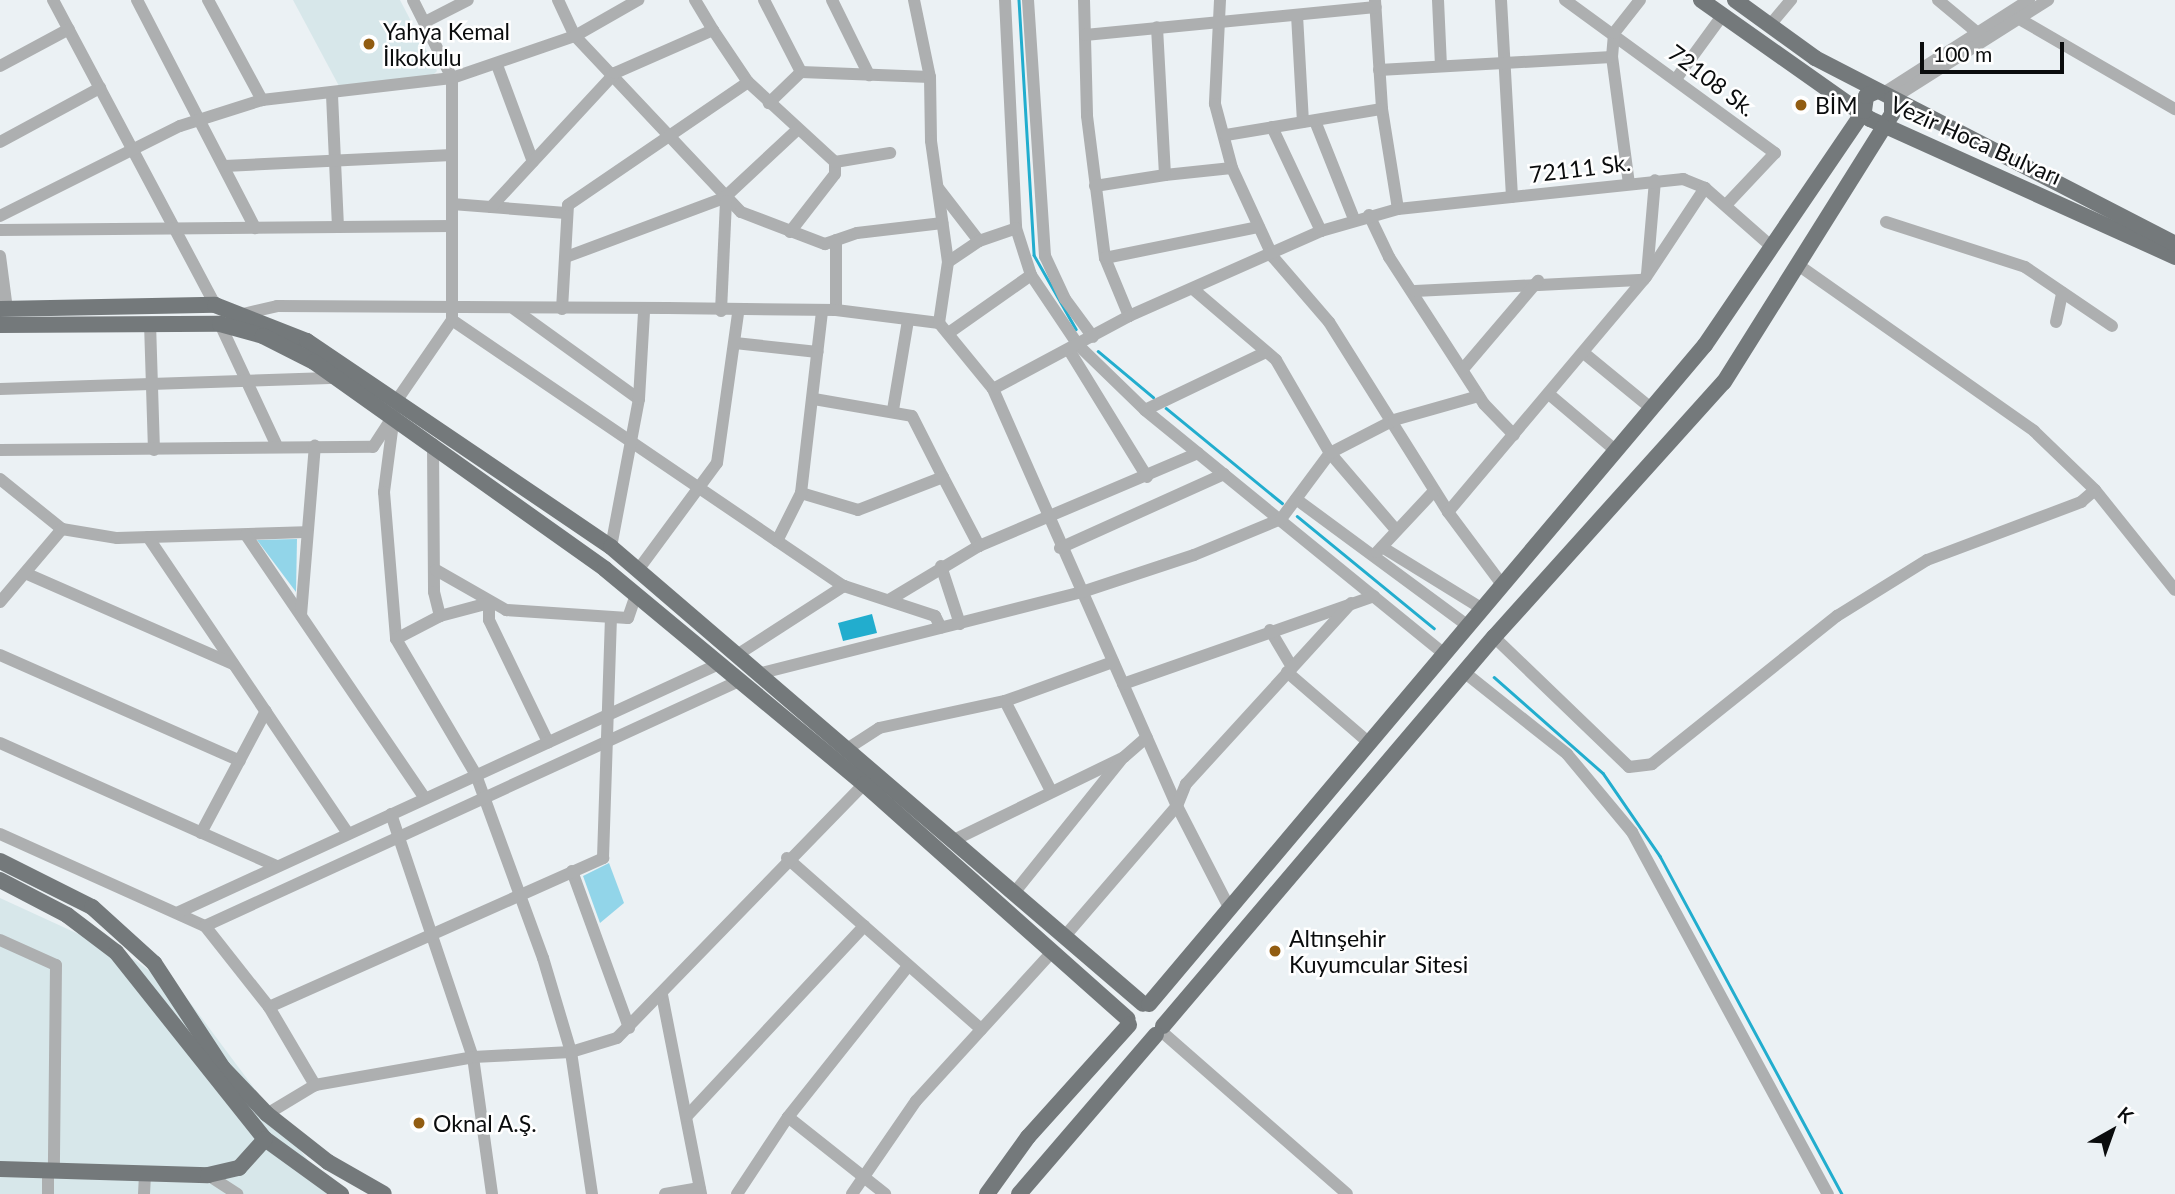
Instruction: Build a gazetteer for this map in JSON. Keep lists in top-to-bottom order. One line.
{"streets":{"main road":["Vezir Hoca Bulvarı"],"street":["72108 Sk.","72111 Sk."]},"crossings":[["72108 Sk.","72111 Sk."]],"places":["Yahya Kemal İlkokulu","BİM","Altınşehir Kuyumcular Sitesi","Oknal A.Ş."],"scale_bar":"100 m","north":"top right"}
